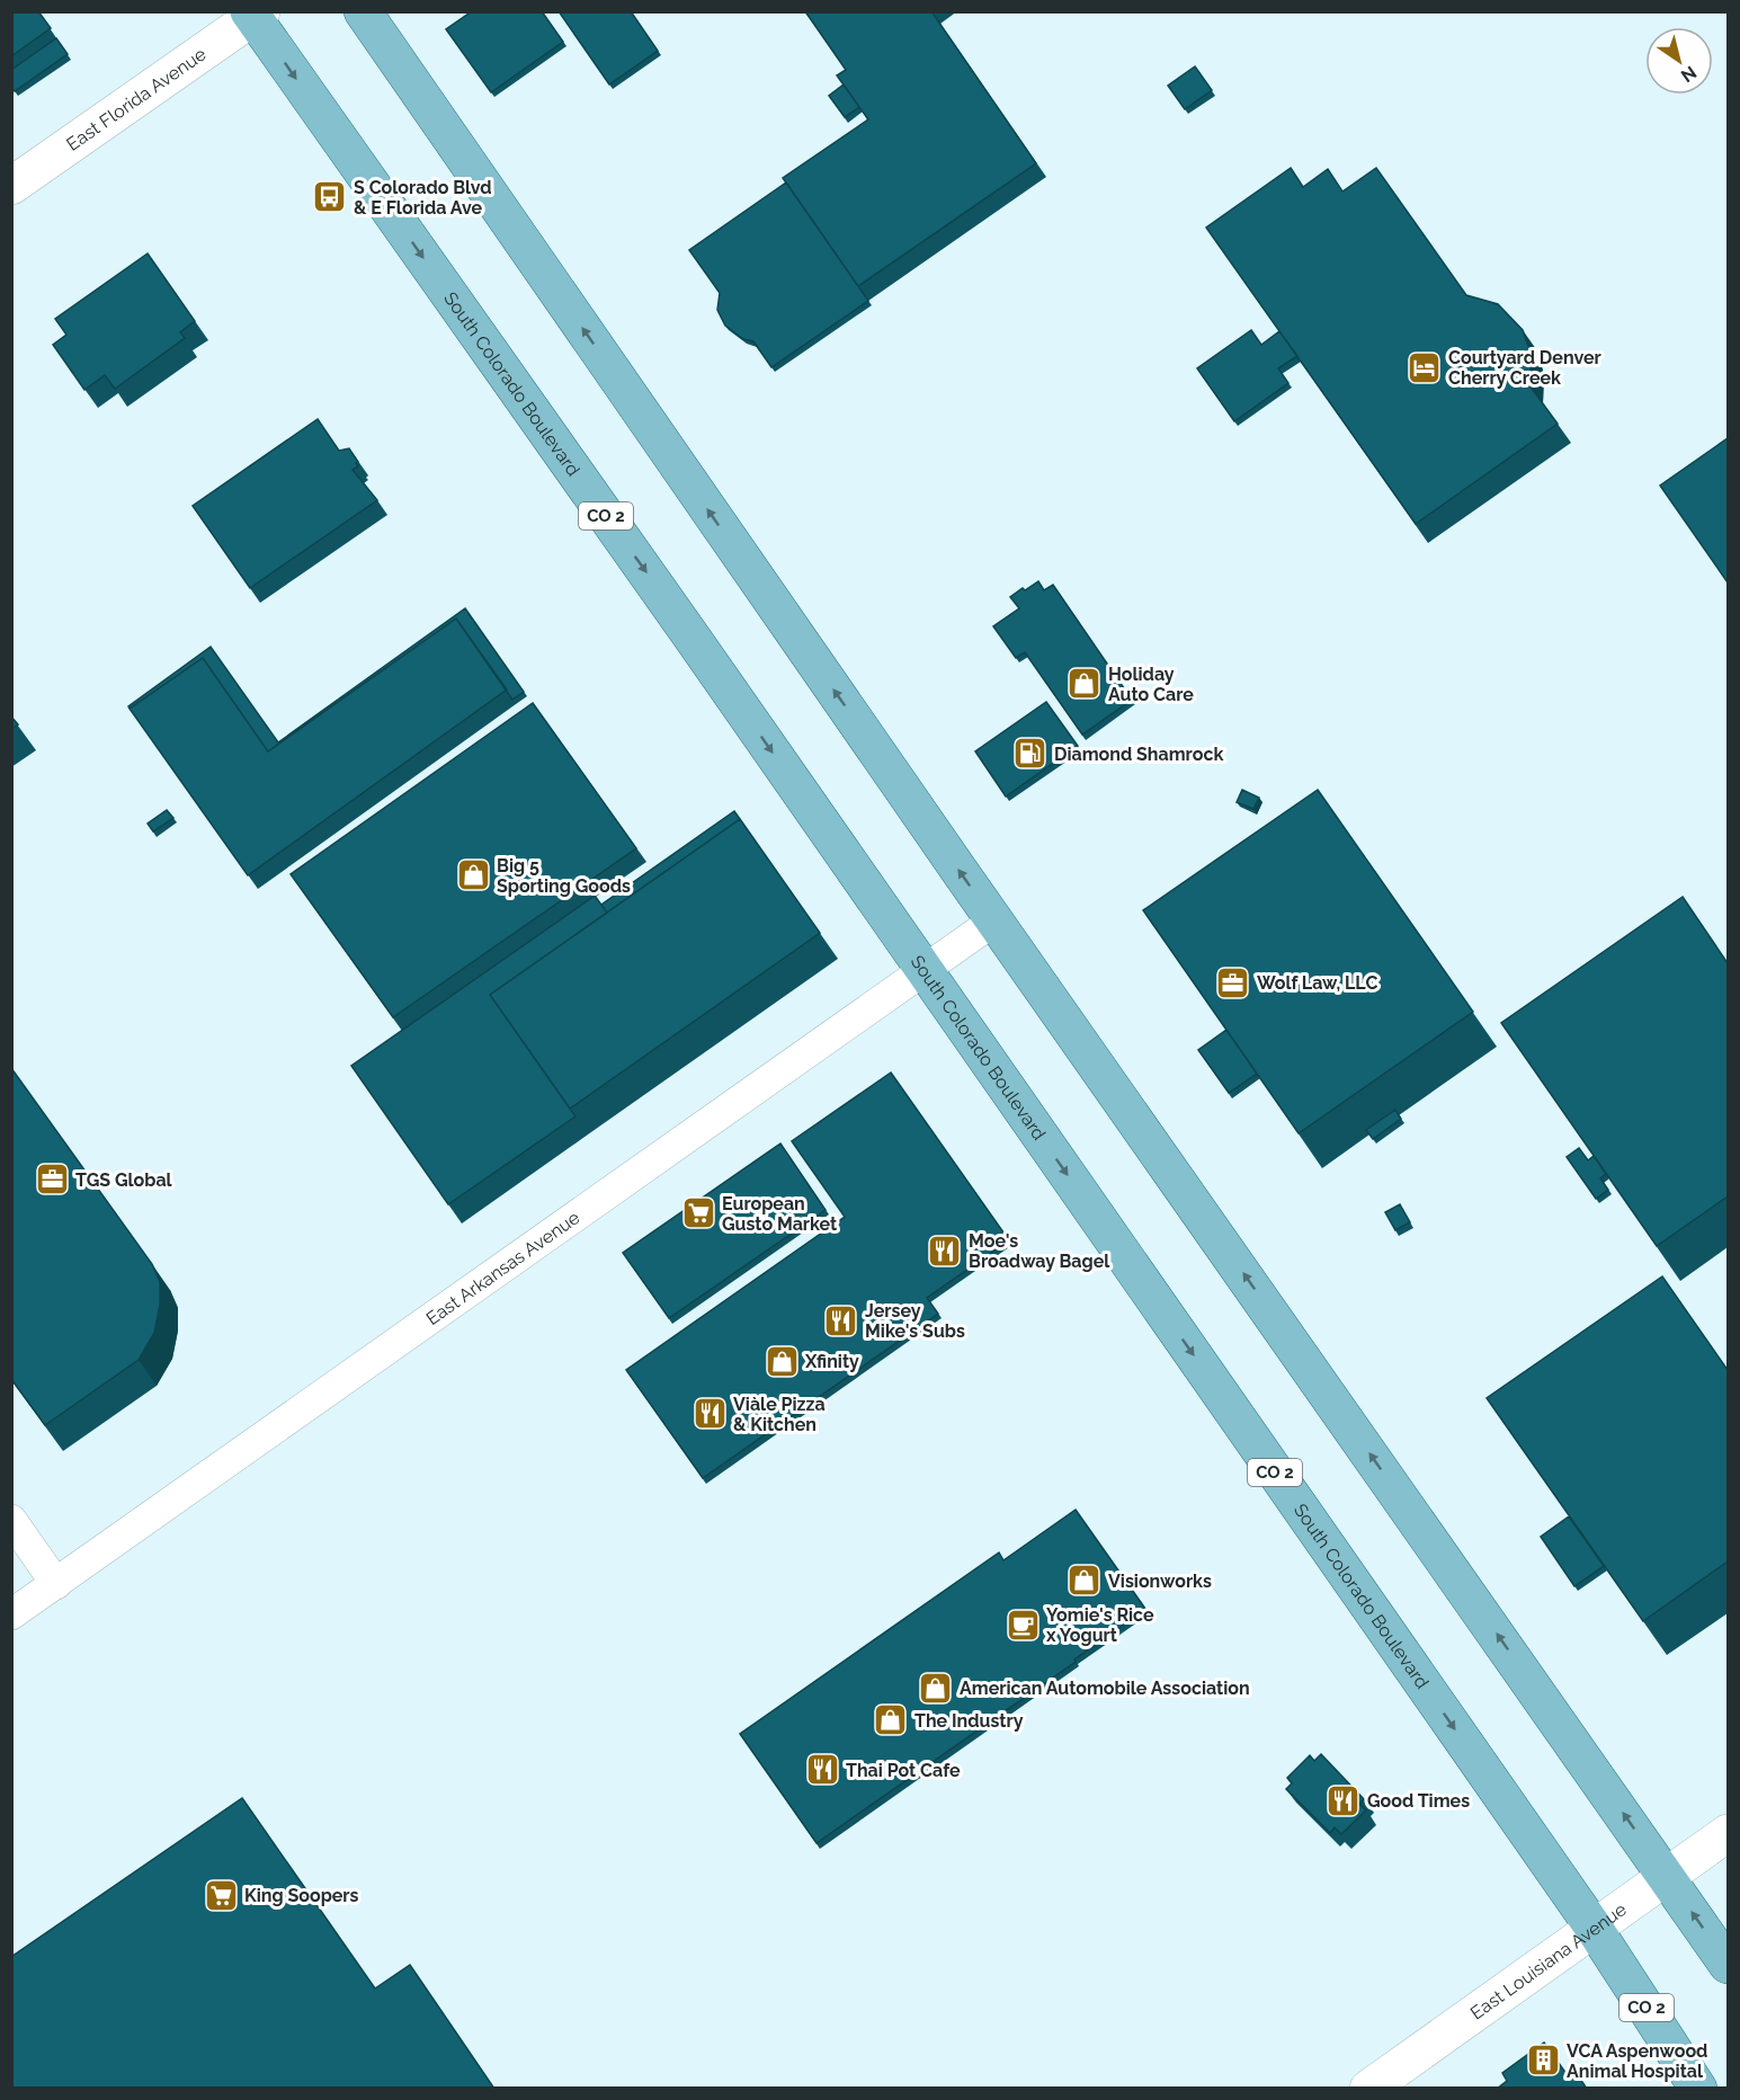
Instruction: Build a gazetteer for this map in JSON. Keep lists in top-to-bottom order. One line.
{"streets":{"main road":["South Colorado Boulevard","CO 2"],"street":["East Florida Avenue","East Arkansas Avenue","East Louisiana Avenue"]},"crossings":[["East Florida Avenue","South Colorado Boulevard"],["South Colorado Boulevard","East Arkansas Avenue"],["South Colorado Boulevard","East Louisiana Avenue"]],"places":{"bus stop":["S Colorado Blvd & E Florida Ave"],"hotel":["Courtyard Denver Cherry Creek"],"shop":["Holiday Auto Care","Big 5 Sporting Goods","Xfinity","Visionworks","American Automobile Association","The Industry"],"fuel station":["Diamond Shamrock"],"office":["Wolf Law, LLC","TGS Global"],"supermarket":["European Gusto Market","King Soopers"],"restaurant":["Moe's Broadway Bagel","Jersey Mike's Subs","Viàle Pizza & Kitchen","Thai Pot Cafe","Good Times"],"cafe":["Yomie's Rice x Yogurt"],"building":["VCA Aspenwood Animal Hospital"]},"north":"bottom right"}
